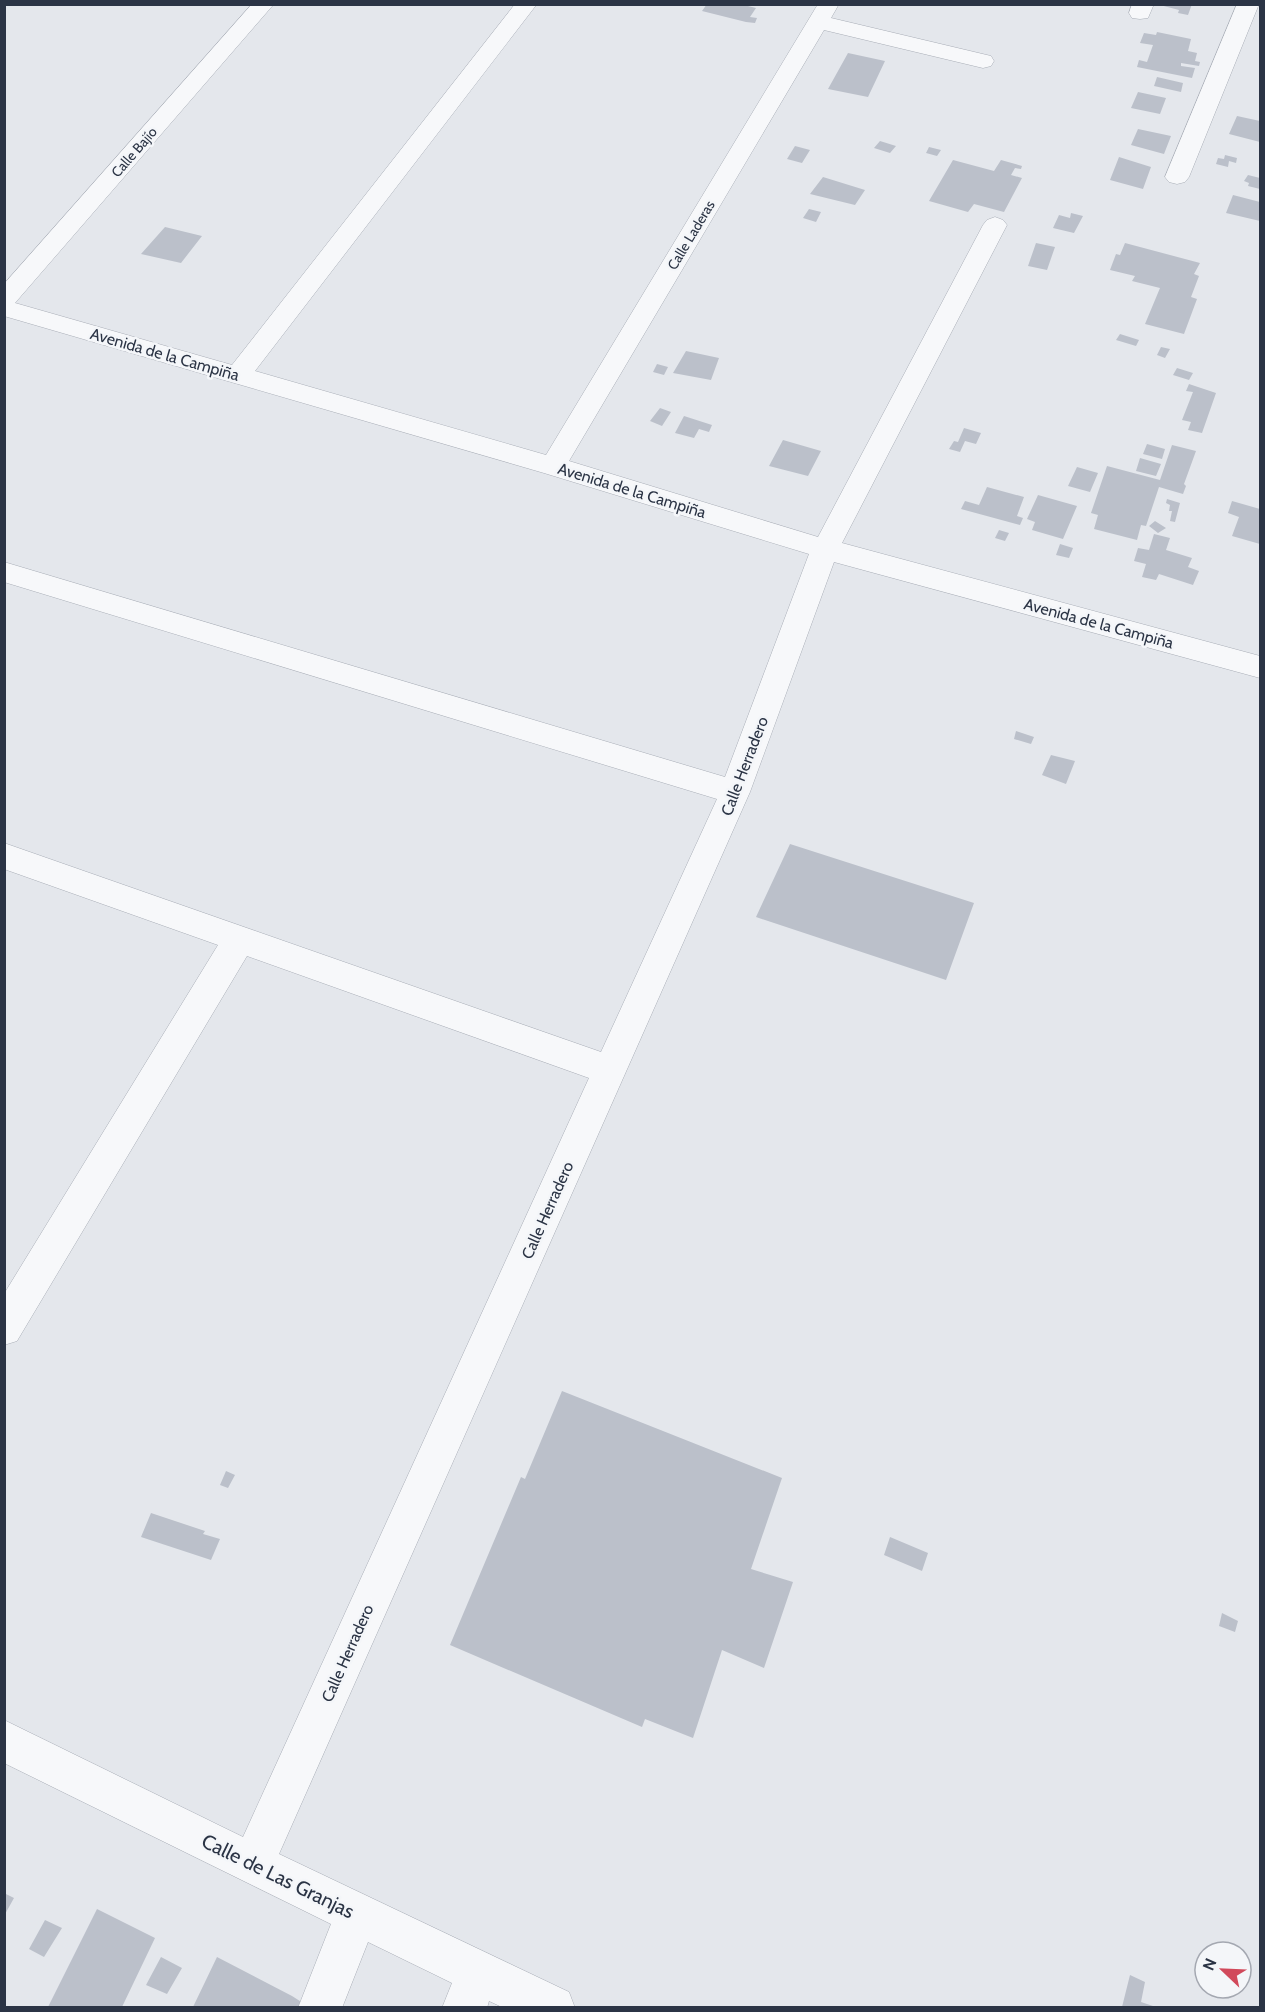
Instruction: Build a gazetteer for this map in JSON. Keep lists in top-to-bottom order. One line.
{"streets":{"street":["Calle Bajío","Calle Laderas","Avenida de la Campiña","Calle Herradero","Calle de Las Granjas"]},"crossings":[["Calle Laderas","Avenida de la Campiña"],["Avenida de la Campiña","Calle Herradero"],["Calle Herradero","Calle de Las Granjas"]],"north":"top left"}
